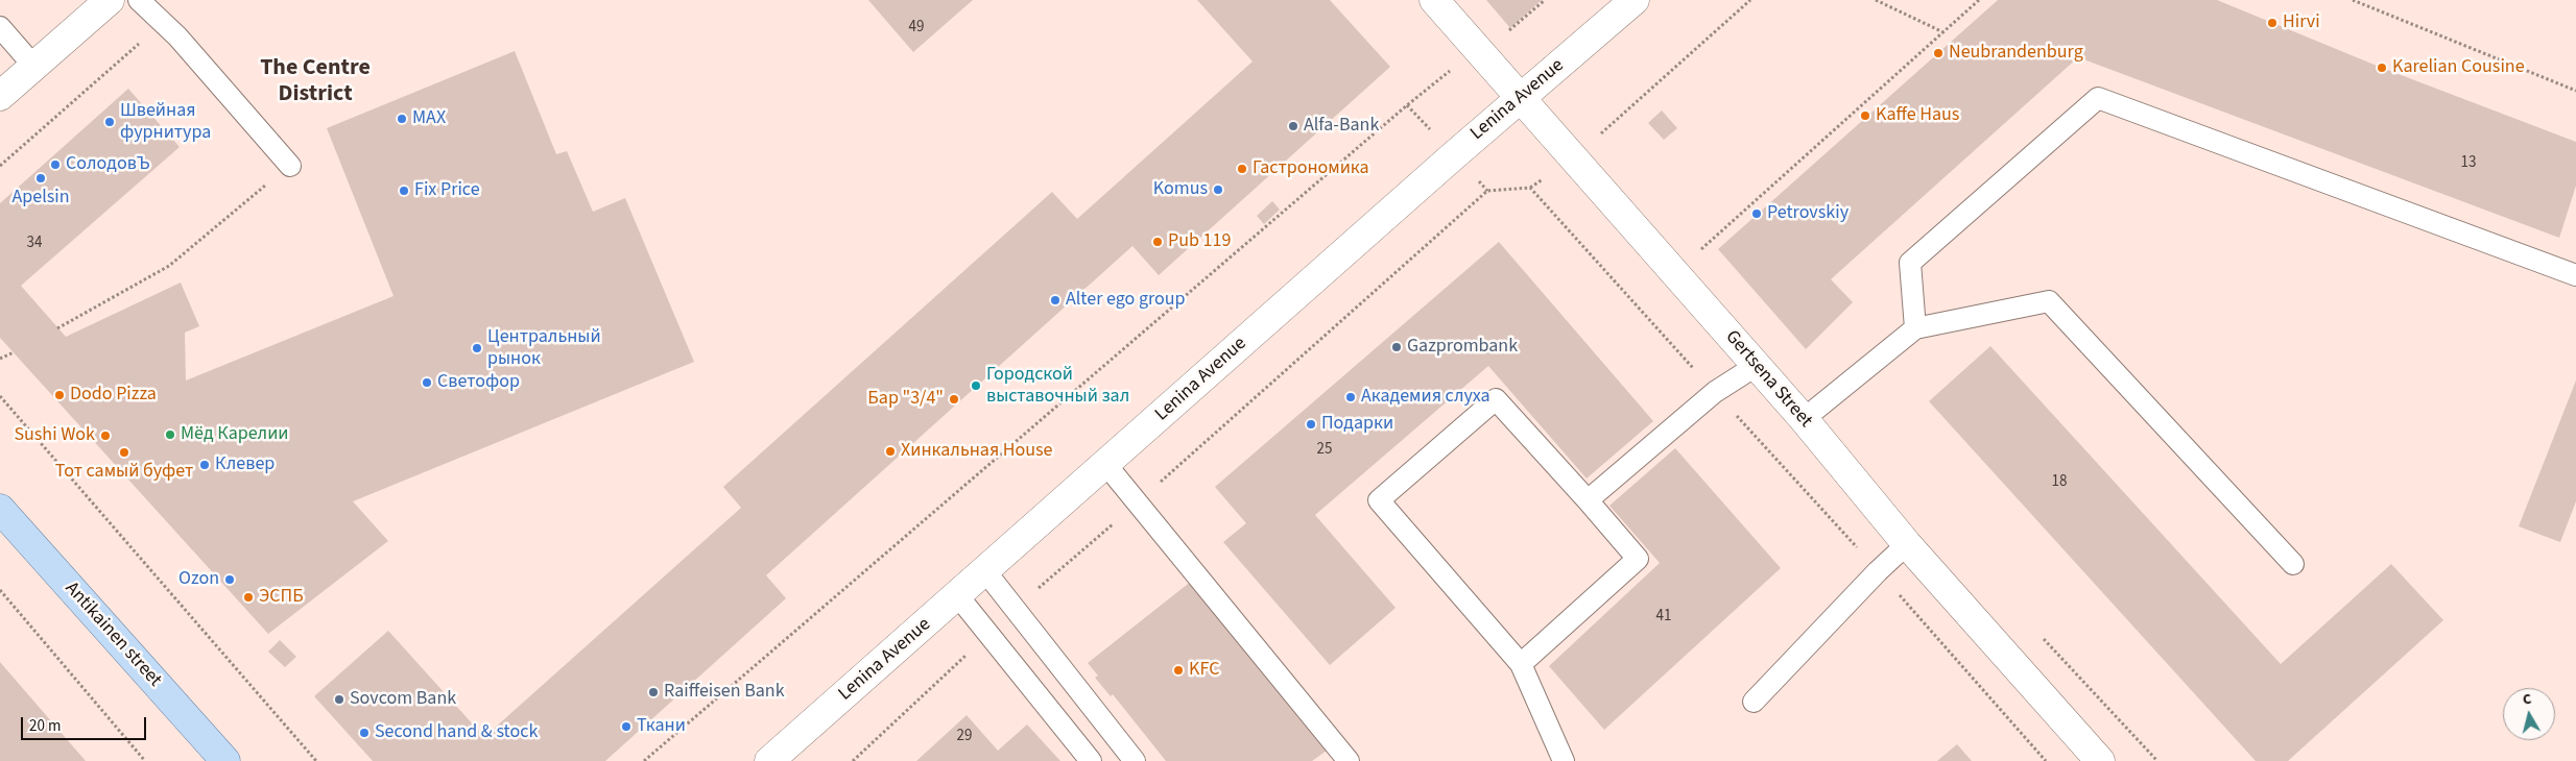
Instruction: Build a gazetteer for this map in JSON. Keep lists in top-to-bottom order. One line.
{"streets":{"main road":["Antikainen street"],"street":["Lenina Avenue","Gertsena Street"]},"crossings":[["Lenina Avenue","Gertsena Street"]],"districts":["The Centre District"],"places":["Hirvi","Neubrandenburg","Karelian Cousine","Kaffe Haus","MAX","Швейная фурнитура","Alfa-Bank","СолодовЪ","Гастрономика","Apelsin","Komus","Fix Price","Petrovskiy","Pub 119","Alter ego group","Gazprombank","Центральный рынок","Светофор","Городской выставочный зал","Dodo Pizza","Академия слуха","Бар \"3/4\"","Подарки","Мёд Карелии","Sushi Wok","Хинкальная House","Тот самый буфет","Клевер","Ozon","ЭСПБ","KFC","Raiffeisen Bank","Sovcom Bank","Ткани","Second hand & stock"],"house_numbers":["49","13","34","25","18","41","29"],"scale_bar":"20 m","north":"top"}
